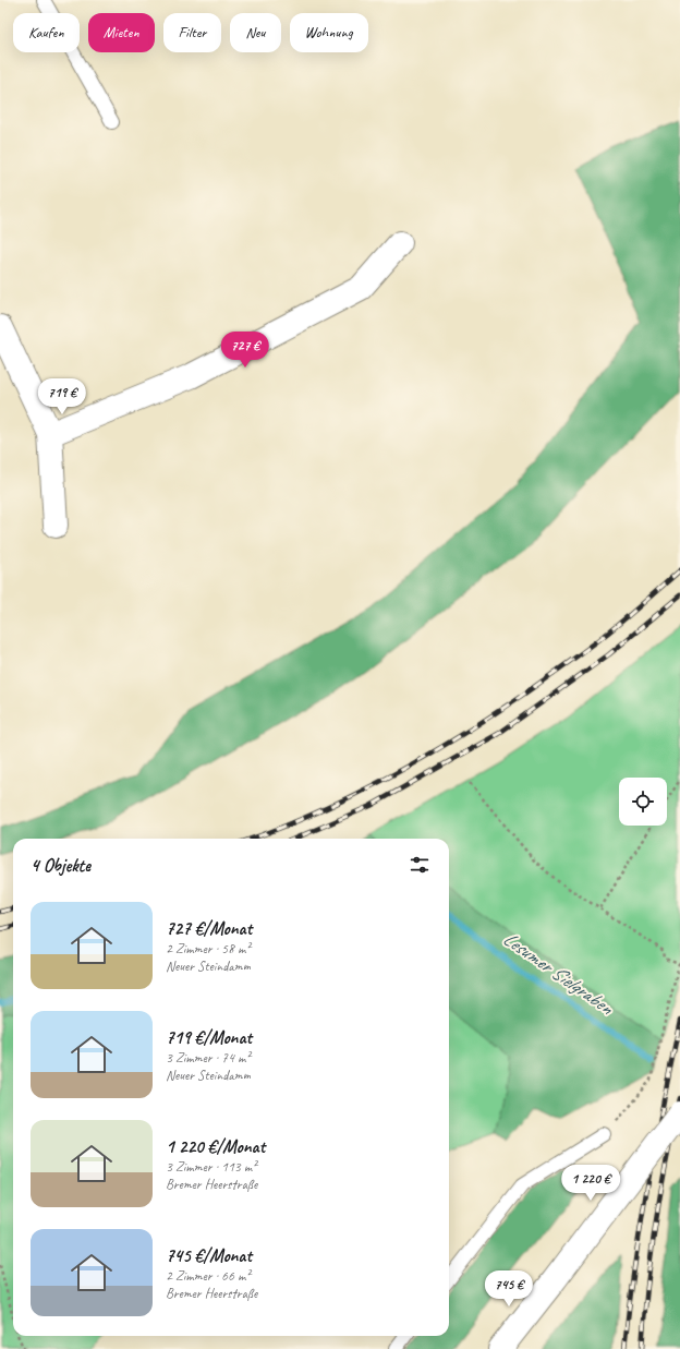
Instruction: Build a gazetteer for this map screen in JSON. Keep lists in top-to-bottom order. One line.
{"water":["Lesumer Sielgraben"],"page":{"chip":["Kaufen","Mieten","Filter","Neu","Wohnung"],"price":["727 €","719 €","1 220 €","745 €"],"heading":"4 Objekte","list":[{"name":"727 €/Monat","note":"2 Zimmer · 58 m² · Neuer Steindamm"},{"name":"719 €/Monat","note":"3 Zimmer · 74 m² · Neuer Steindamm"},{"name":"1 220 €/Monat","note":"3 Zimmer · 113 m² · Bremer Heerstraße"},{"name":"745 €/Monat","note":"2 Zimmer · 66 m² · Bremer Heerstraße"}]}}
